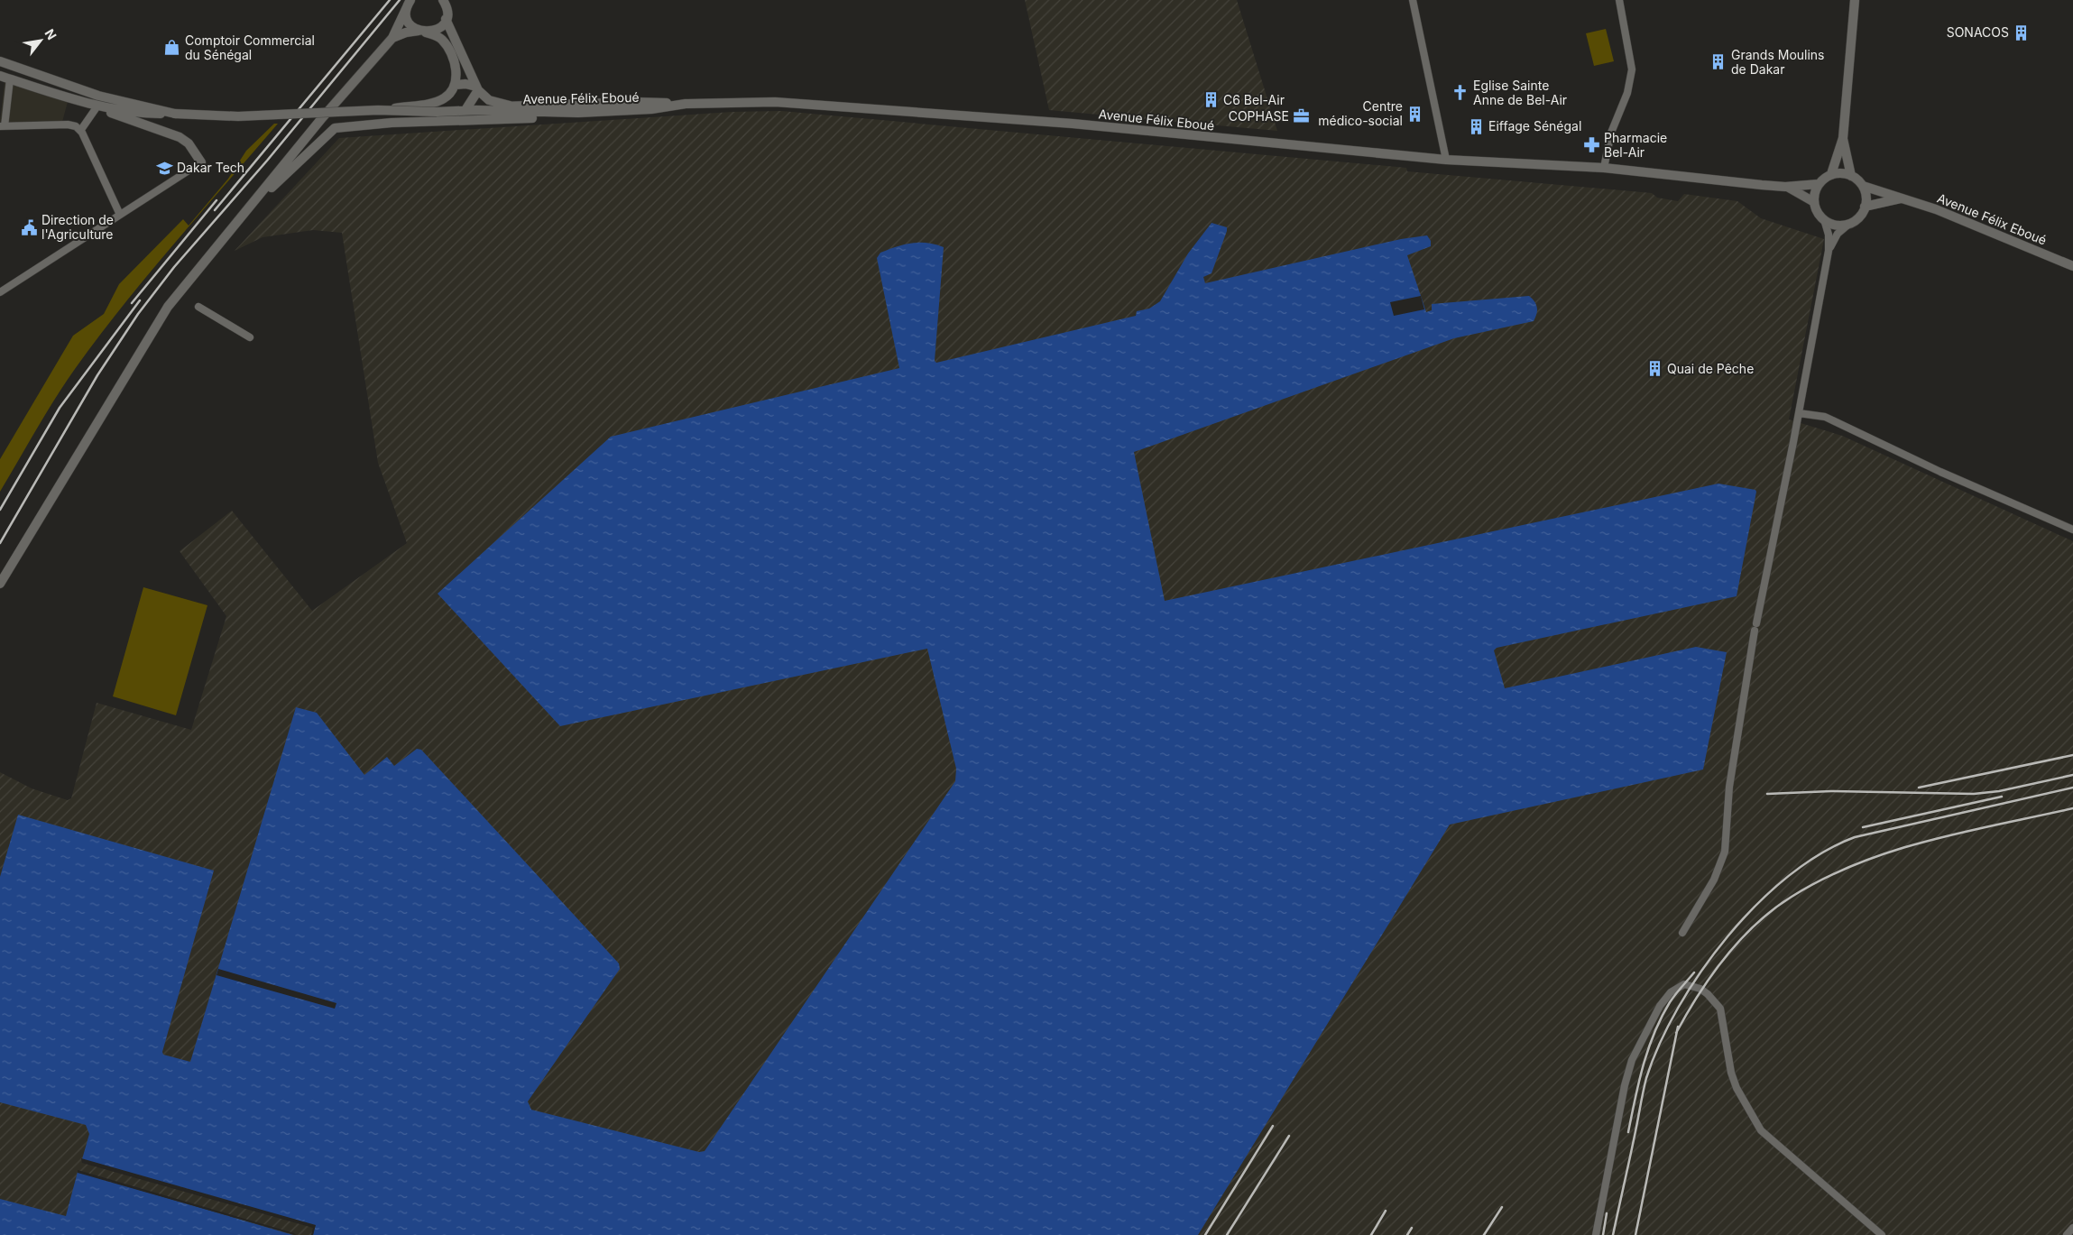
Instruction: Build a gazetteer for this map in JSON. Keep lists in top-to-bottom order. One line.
{"streets":{"street":["Avenue Félix Eboué"]},"places":{"building":["SONACOS","Grands Moulins de Dakar","C6 Bel-Air","Centre médico-social","Eiffage Sénégal","Quai de Pêche"],"shop":["Comptoir Commercial du Sénégal"],"church":["Eglise Sainte Anne de Bel-Air"],"office":["COPHASE"],"pharmacy":["Pharmacie Bel-Air"],"school or university":["Dakar Tech"],"public building":["Direction de l'Agriculture"]},"north":"top right"}
